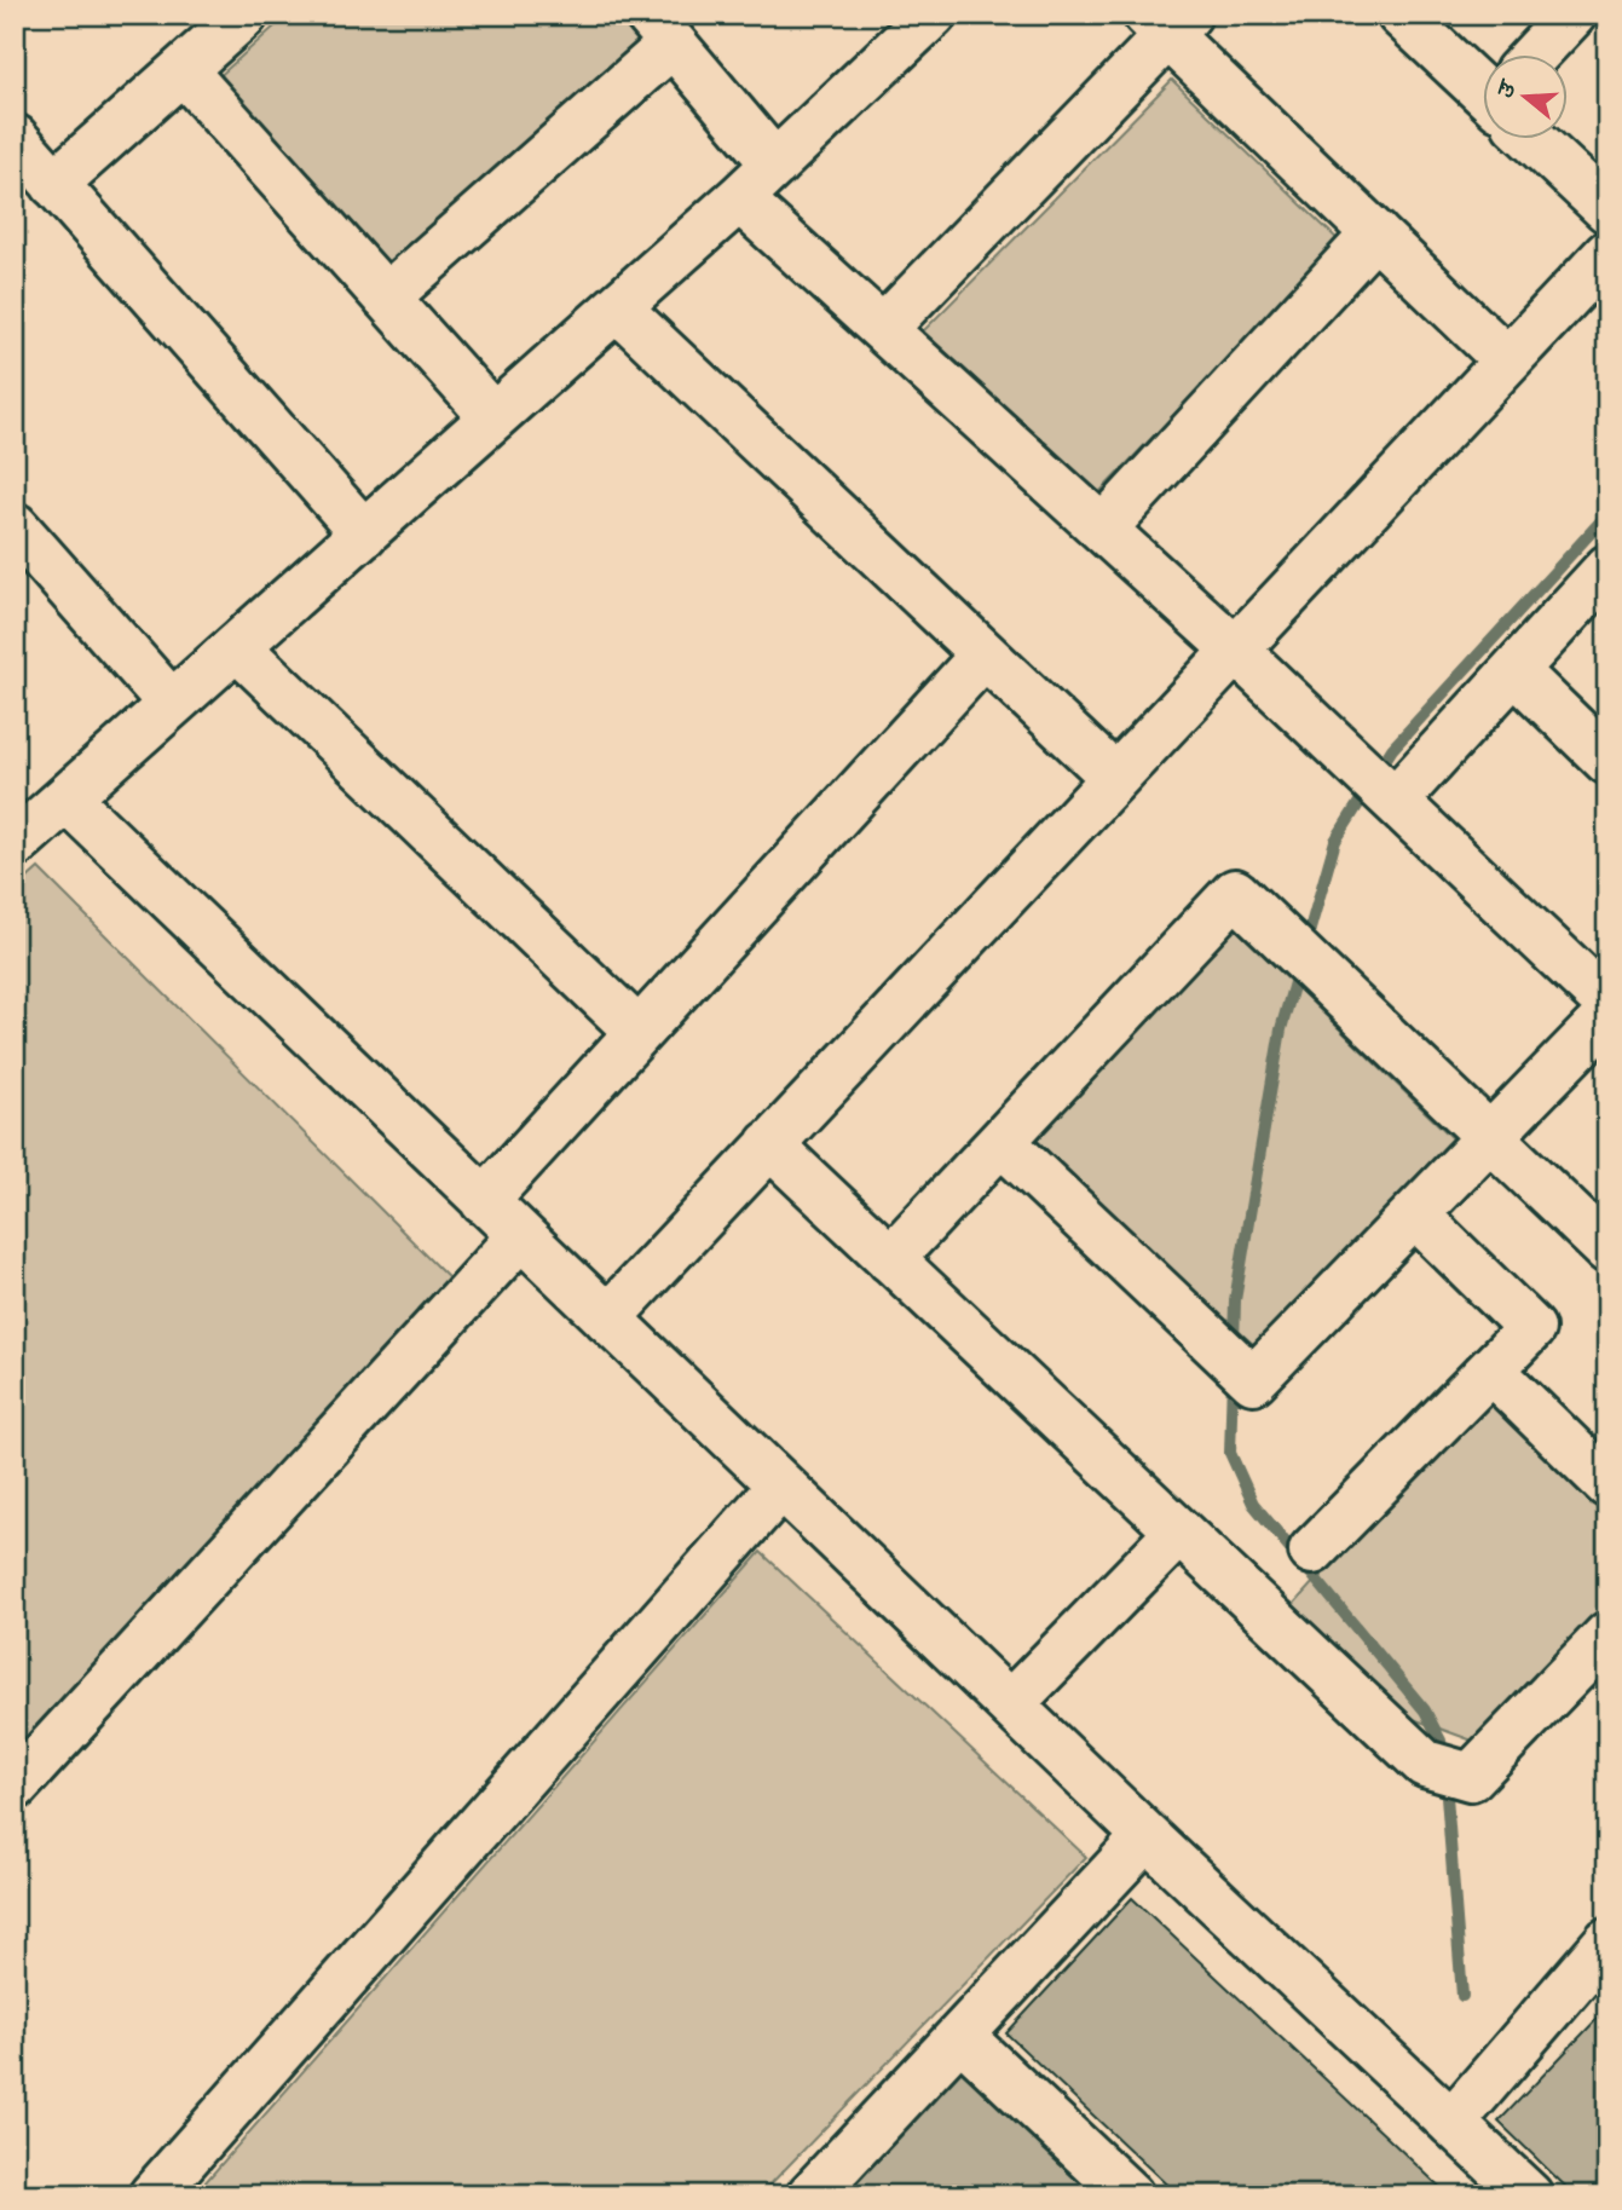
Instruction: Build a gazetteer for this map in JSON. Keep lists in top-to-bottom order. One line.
{"north":"left"}
